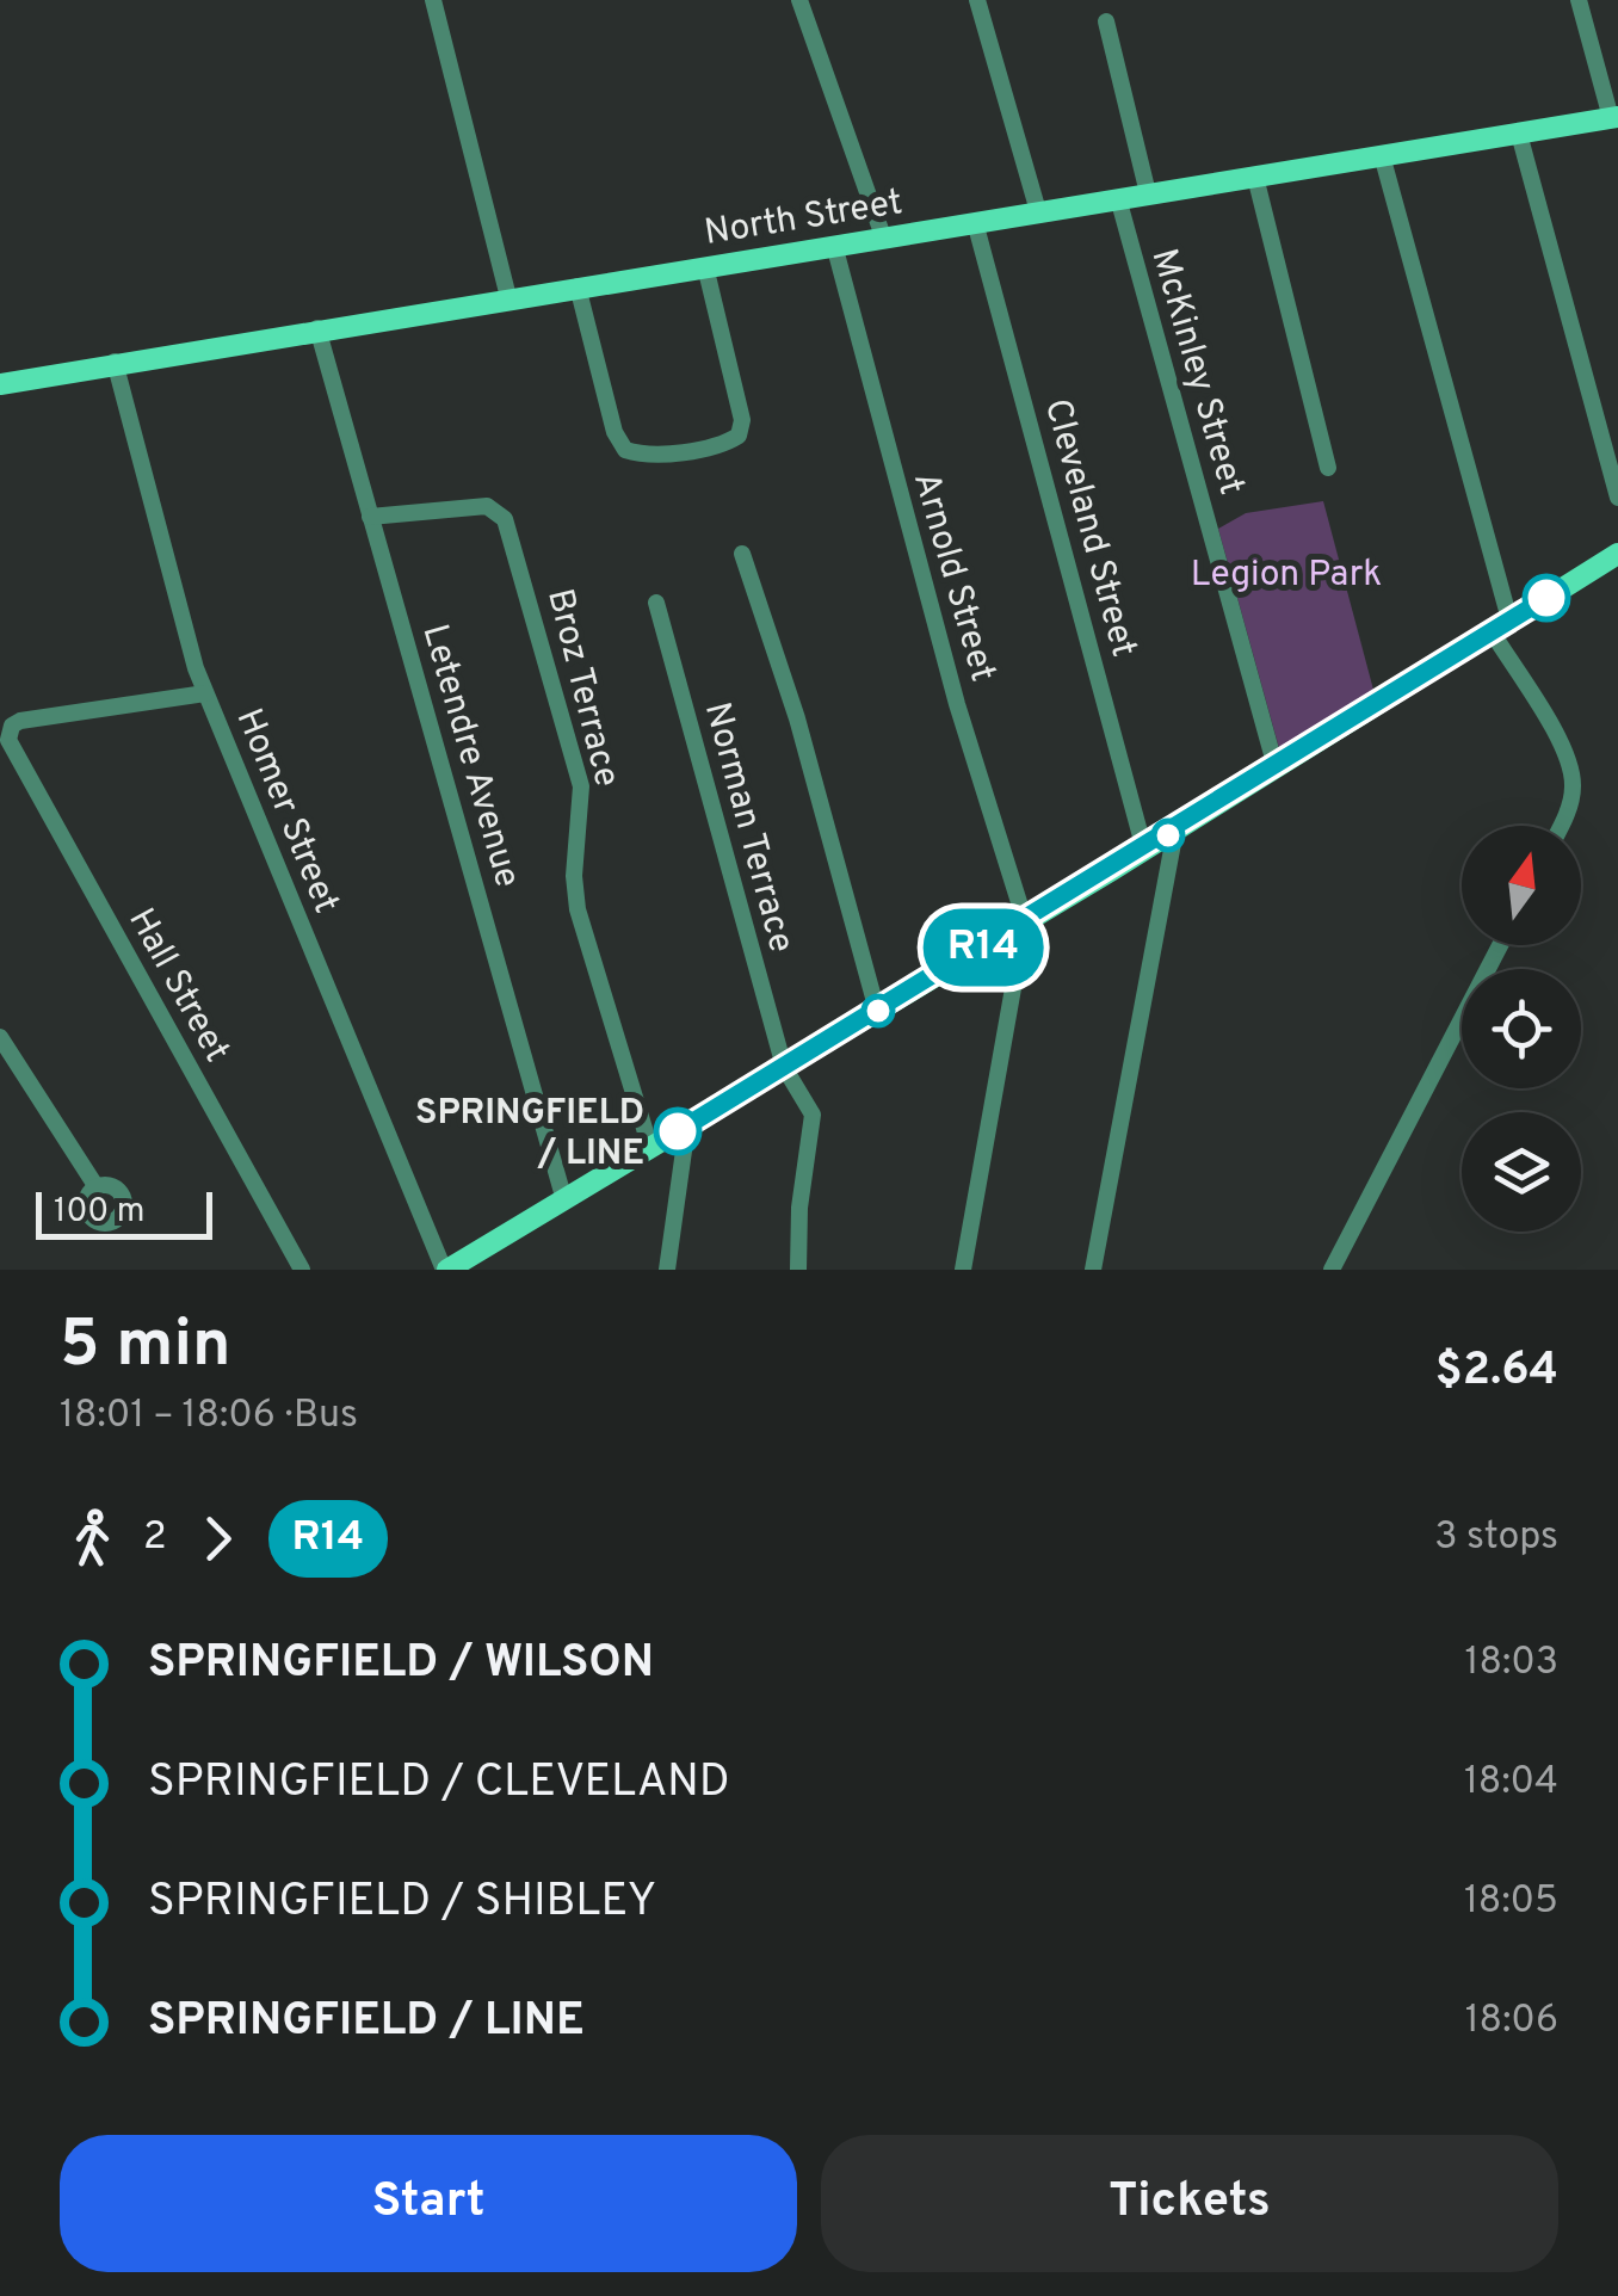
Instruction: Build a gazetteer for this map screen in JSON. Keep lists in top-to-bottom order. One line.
{"streets":{"main road":["North Street"],"street":["McKinley Street","Cleveland Street","Arnold Street","Broz Terrace","Letendre Avenue","Homer Street","Norman Terrace","Hall Street"]},"crossings":[["North Street","McKinley Street"],["North Street","Cleveland Street"],["North Street","Arnold Street"],["North Street","Letendre Avenue"],["North Street","Homer Street"],["Broz Terrace","Letendre Avenue"],["Homer Street","Hall Street"]],"parks":["Legion Park"],"places":["SPRINGFIELD / LINE"],"lines":["bus line R14"],"scale_bar":"100 m","north":"top","page":{"on_map":"R14","scale":"100 m","heading":["5 min","18:01 – 18:06 · Bus","$2.64"],"legs":["2","R14","3 stops"],"list":[{"name":"SPRINGFIELD / WILSON","value":"18:03"},{"name":"SPRINGFIELD / CLEVELAND","value":"18:04"},{"name":"SPRINGFIELD / SHIBLEY","value":"18:05"},{"name":"SPRINGFIELD / LINE","value":"18:06"}],"buttons":["Start","Tickets"]}}
